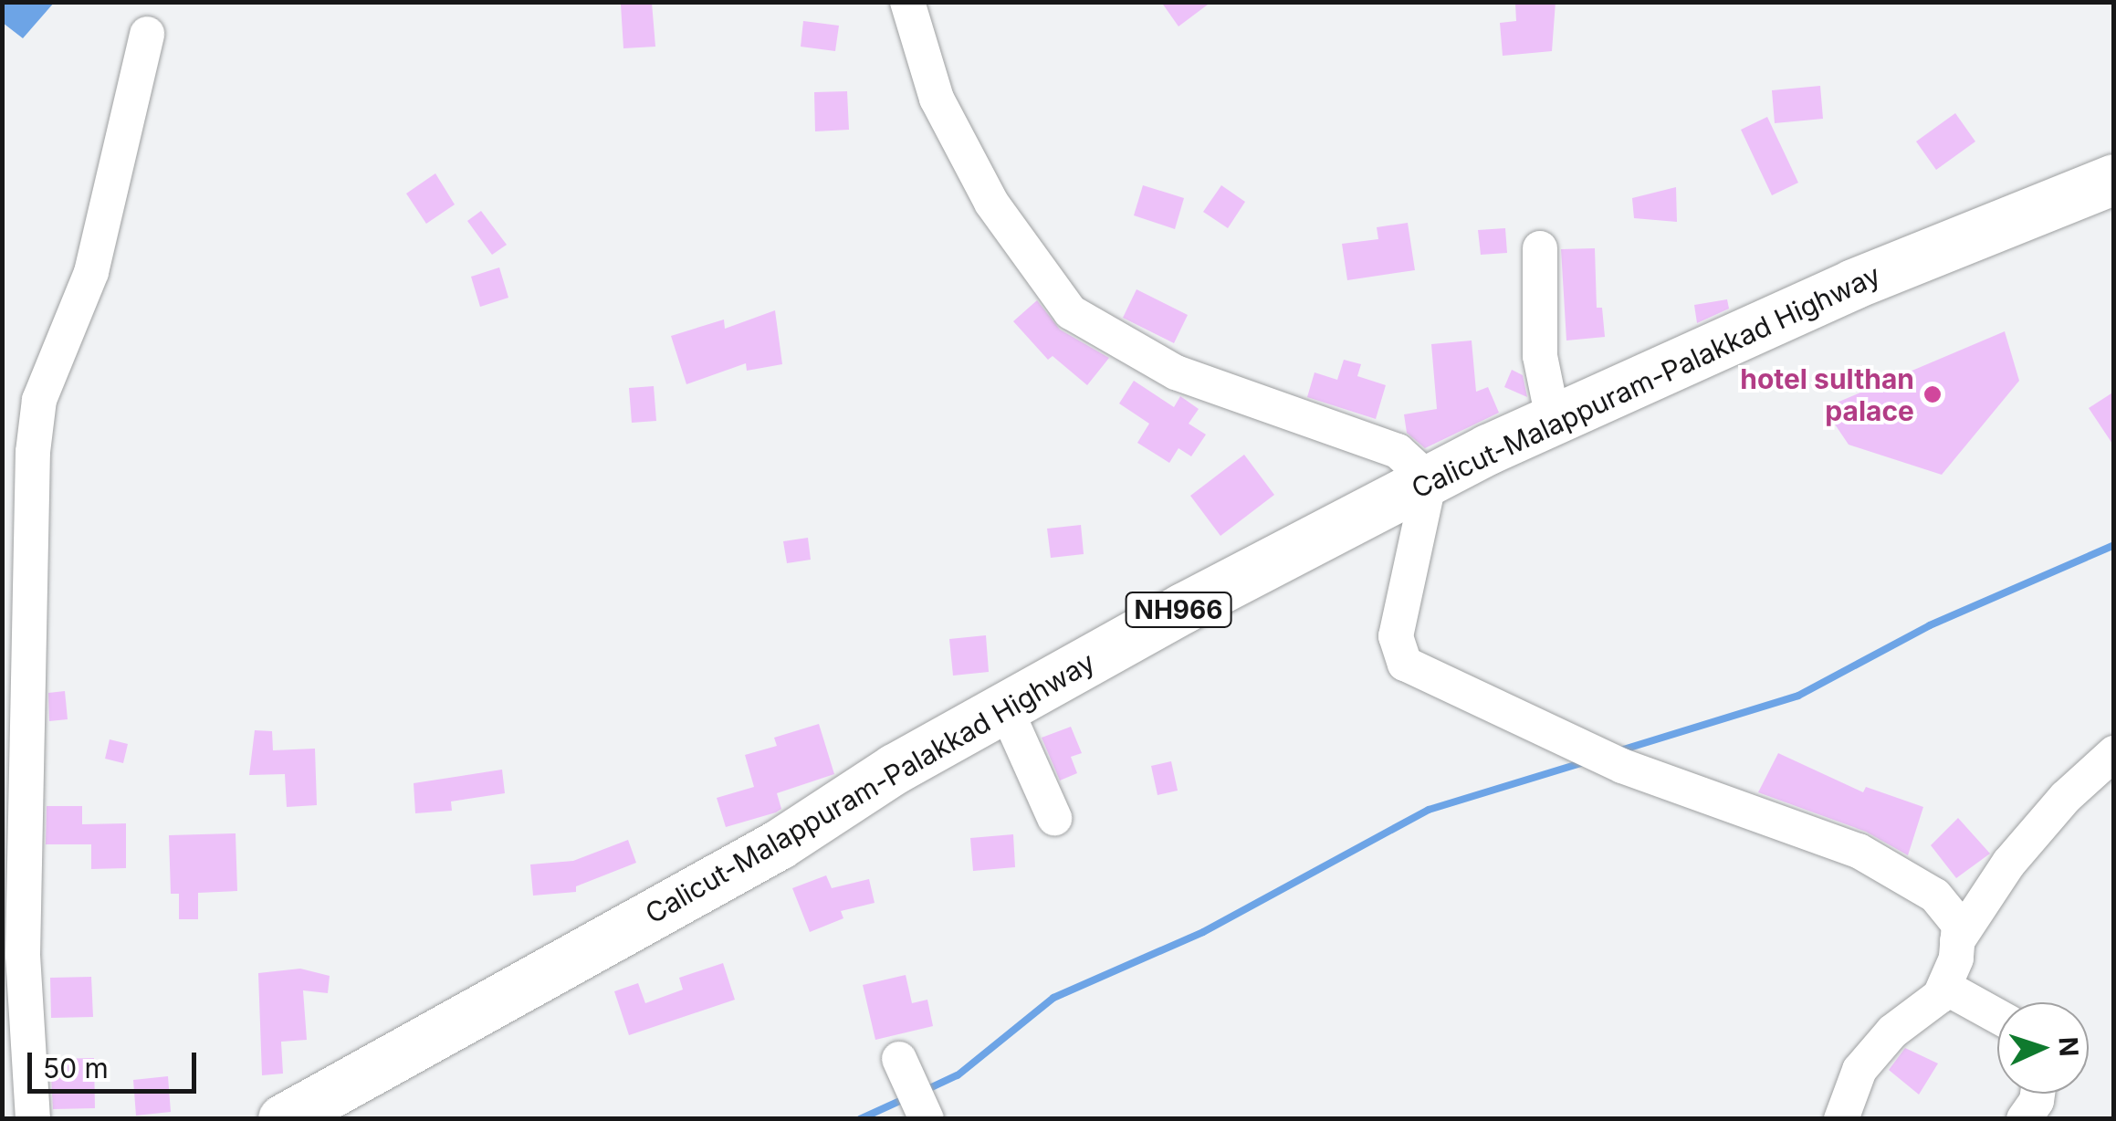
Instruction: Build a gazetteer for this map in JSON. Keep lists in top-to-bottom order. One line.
{"streets":{"highway":["Calicut-Malappuram-Palakkad Highway","NH966"]},"places":["hotel sulthan palace"],"scale_bar":"50 m","north":"right"}
